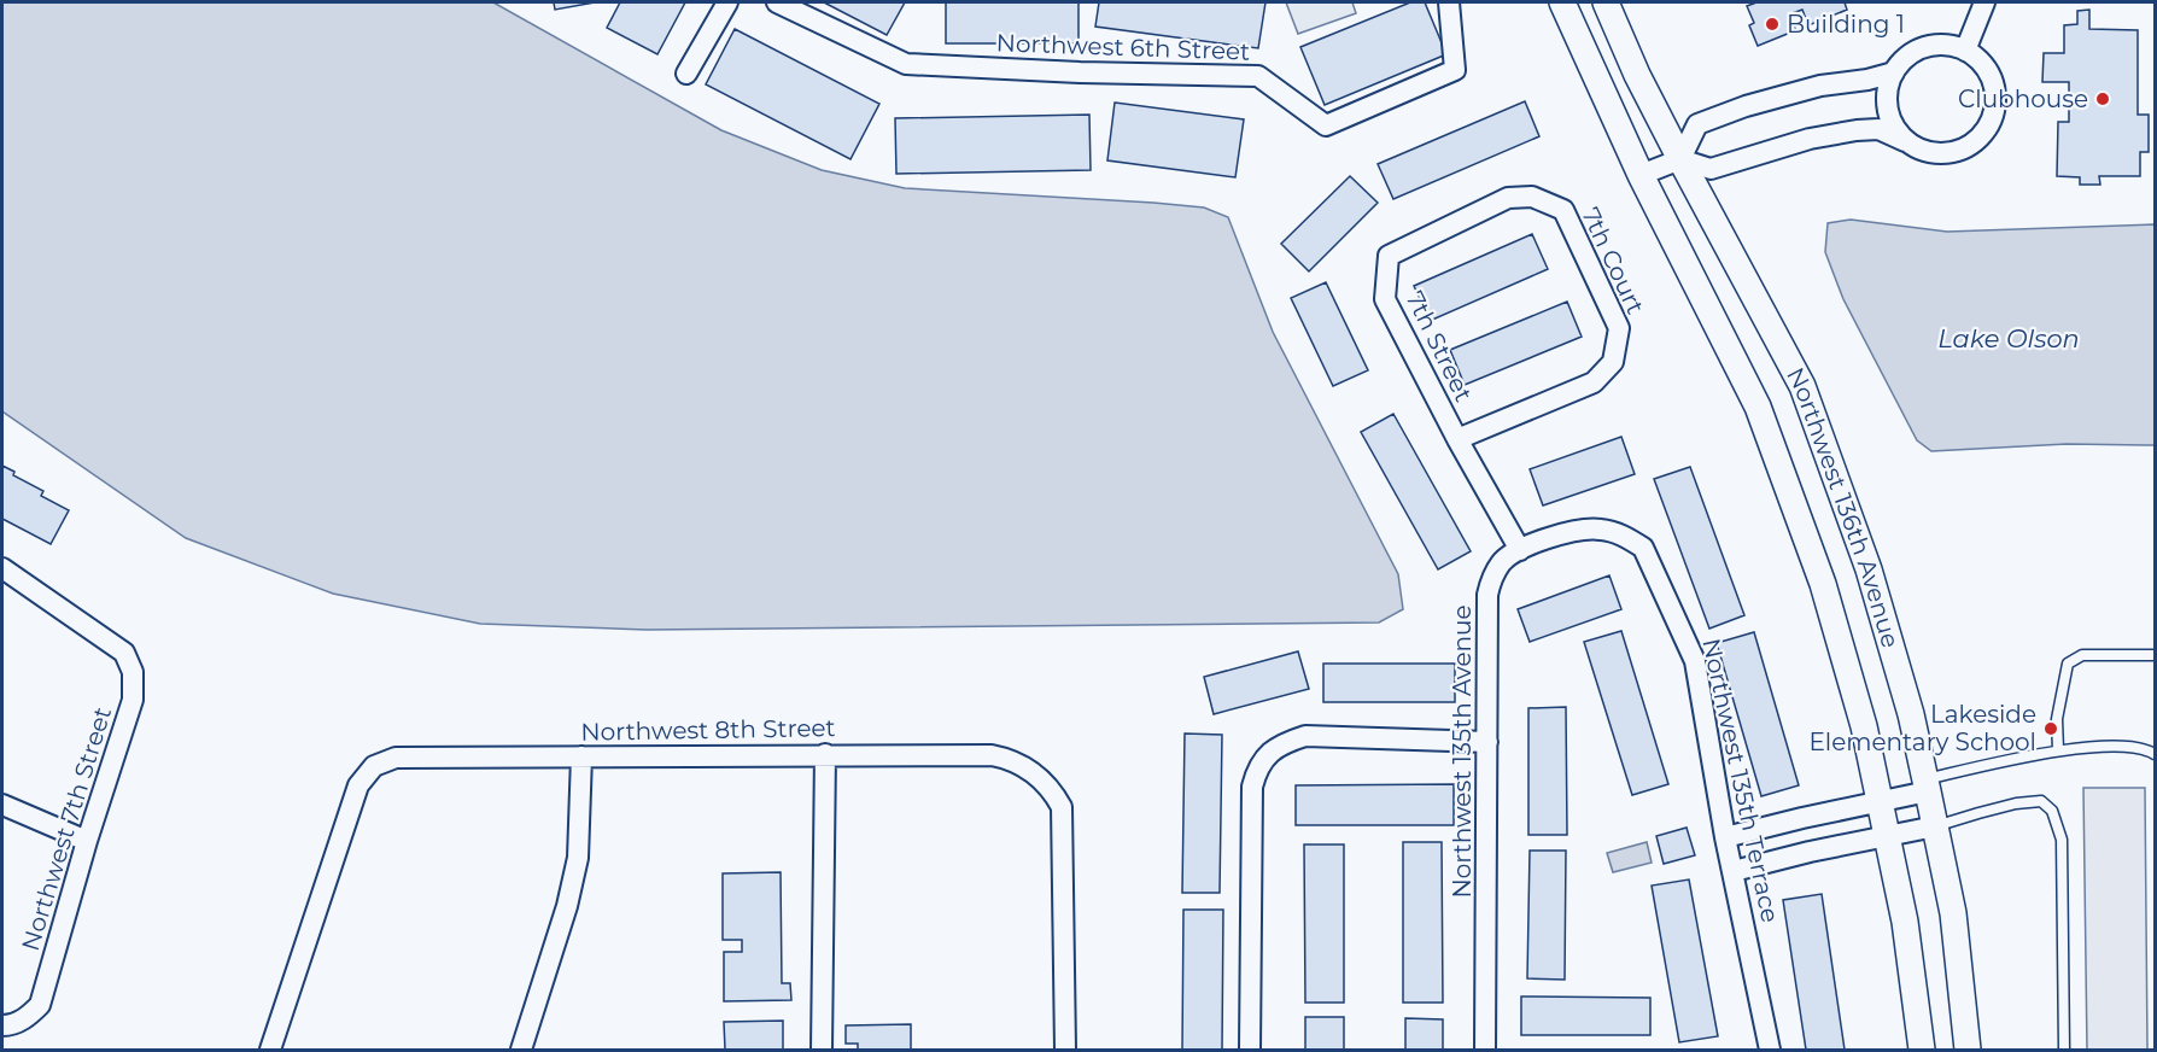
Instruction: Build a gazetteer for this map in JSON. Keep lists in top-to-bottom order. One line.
{"streets":{"street":["Northwest 6th Street","7th Court","7th Street","Northwest 136th Avenue","Northwest 8th Street","Northwest 135th Avenue","Northwest 135th Terrace","Northwest 7th Street"]},"crossings":[["7th Court","7th Street"],["Northwest 135th Avenue","Northwest 135th Terrace"]],"water":["Lake Olson"],"places":["Building 1","Clubhouse","Lakeside Elementary School"]}
